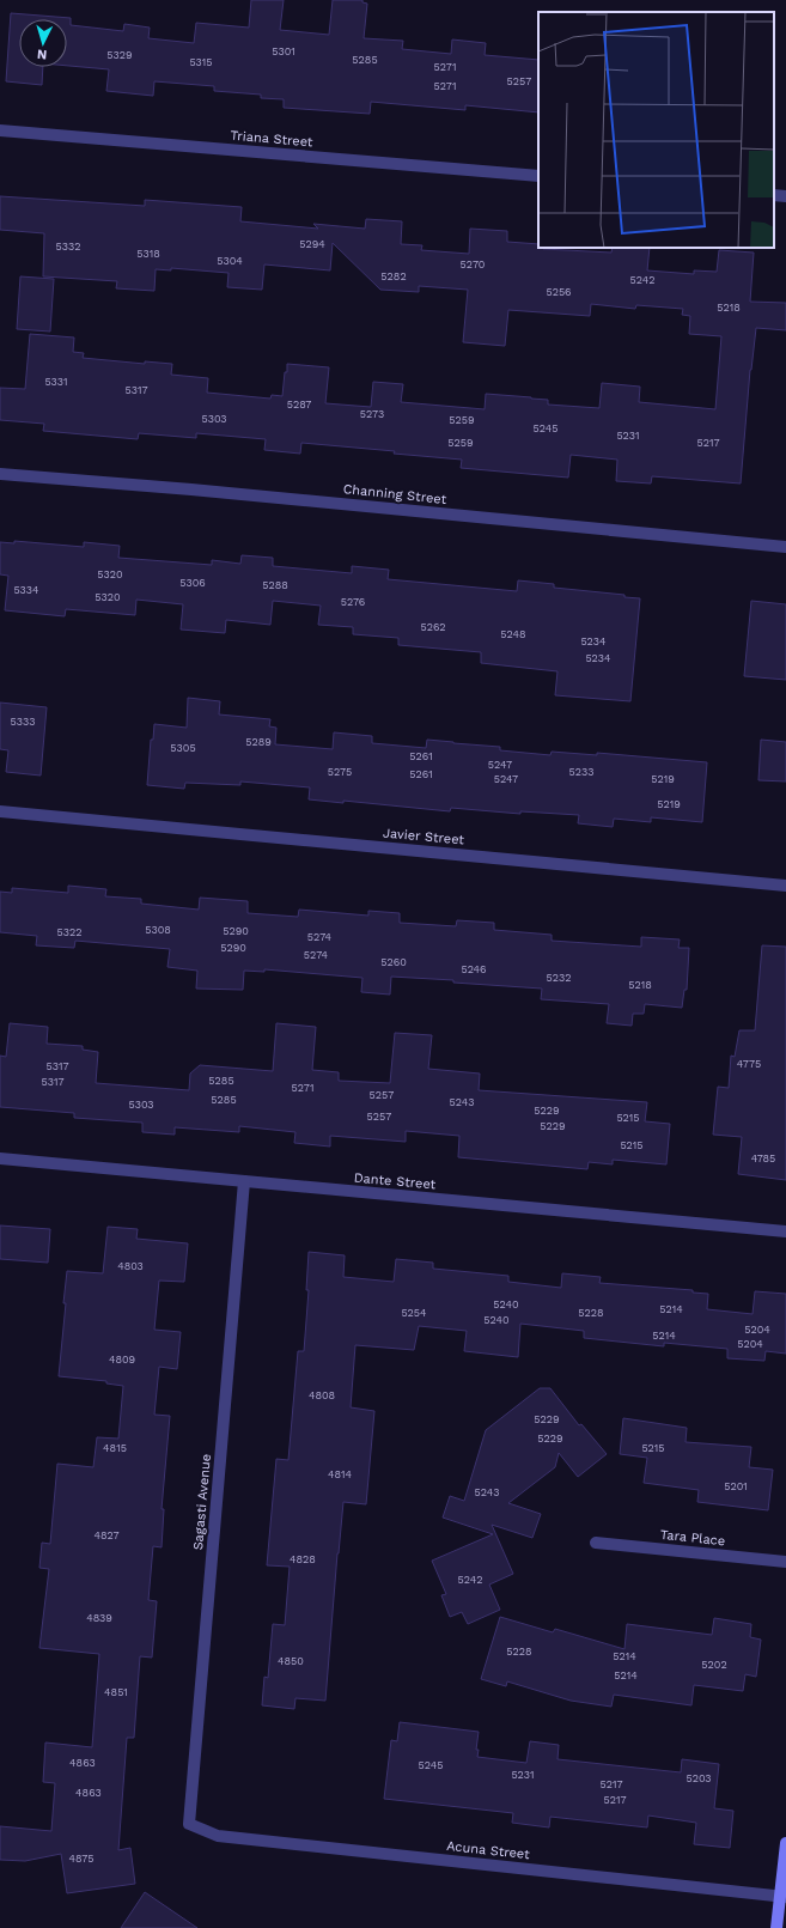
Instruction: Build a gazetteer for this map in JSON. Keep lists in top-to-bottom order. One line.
{"streets":{"street":["Triana Street","Channing Street","Javier Street","Dante Street","Sagasti Avenue","Tara Place","Acuna Street"]},"crossings":[["Dante Street","Sagasti Avenue"],["Sagasti Avenue","Acuna Street"]],"house_numbers":["5301","5329","5285","5315","5271","5257","5271","5294","5332","5318","5304","5270","5282","5242","5256","5218","5331","5317","5287","5273","5303","5259","5245","5231","5259","5217","5320","5306","5288","5334","5320","5276","5262","5248","5234","5234","5333","5289","5305","5261","5247","5275","5233","5261","5247","5219","5219","5308","5290","5322","5274","5290","5274","5260","5246","5232","5218","4775","5317","5285","5317","5271","5257","5285","5243","5303","5229","5257","5215","5229","5215","4785","4803","5240","5214","5254","5228","5240","5204","5214","5204","4809","4808","5229","5229","4815","5215","4814","5201","5243","4827","4828","5242","4839","5228","5214","4850","5202","5214","4851","4863","5245","5231","5203","5217","4863","5217","4875"],"north":"bottom"}
